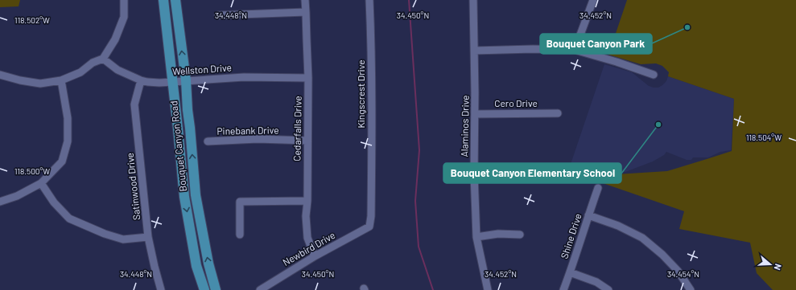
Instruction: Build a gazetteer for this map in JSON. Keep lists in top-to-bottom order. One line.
{"streets":{"main road":["Bouquet Canyon Road"],"street":["Wellston Drive","Kingscrest Drive","Cero Drive","Alaminos Drive","Cedarfalls Drive","Pinebank Drive","Satinwood Drive","Shine Drive","Newbird Drive"]},"crossings":[["Wellston Drive","Cedarfalls Drive"],["Wellston Drive","Bouquet Canyon Road"],["Wellston Drive","Satinwood Drive"],["Kingscrest Drive","Newbird Drive"],["Cero Drive","Alaminos Drive"],["Cedarfalls Drive","Pinebank Drive"],["Cedarfalls Drive","Newbird Drive"]],"places":["Bouquet Canyon Park","Bouquet Canyon Elementary School"],"north":"right","coordinates":["34.452°N","34.448°N","34.450°N","118.502°W","118.504°W","118.500°W","34.454°N"]}
